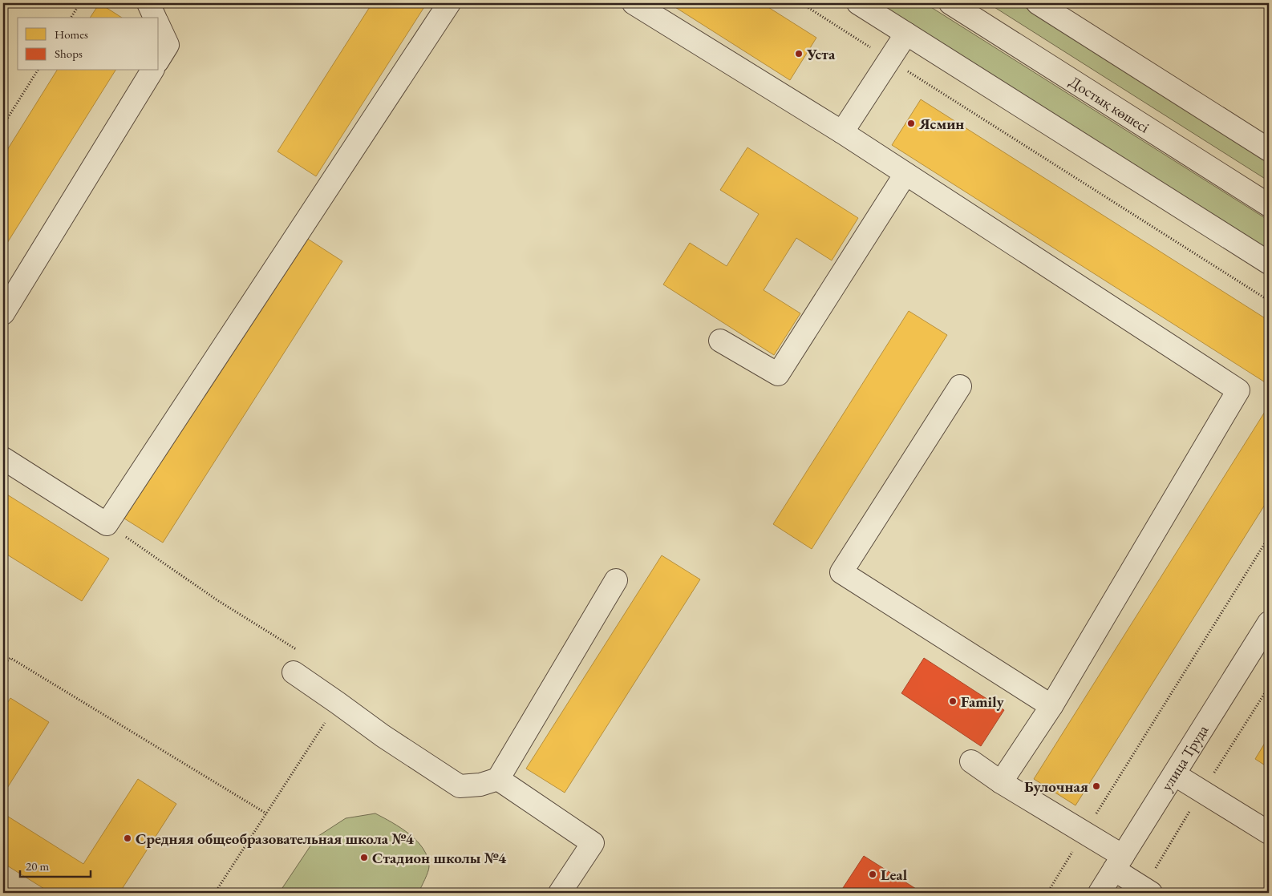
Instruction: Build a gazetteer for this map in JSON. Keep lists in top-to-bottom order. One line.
{"streets":{"street":["Достық көшесі","улица Труда"]},"places":["Уста","Ясмин","Family","Булочная","Средняя общеобразовательная школа №4","Стадион школы №4","Leal"],"legend":["Homes","Shops"],"scale_bar":"20 m"}
